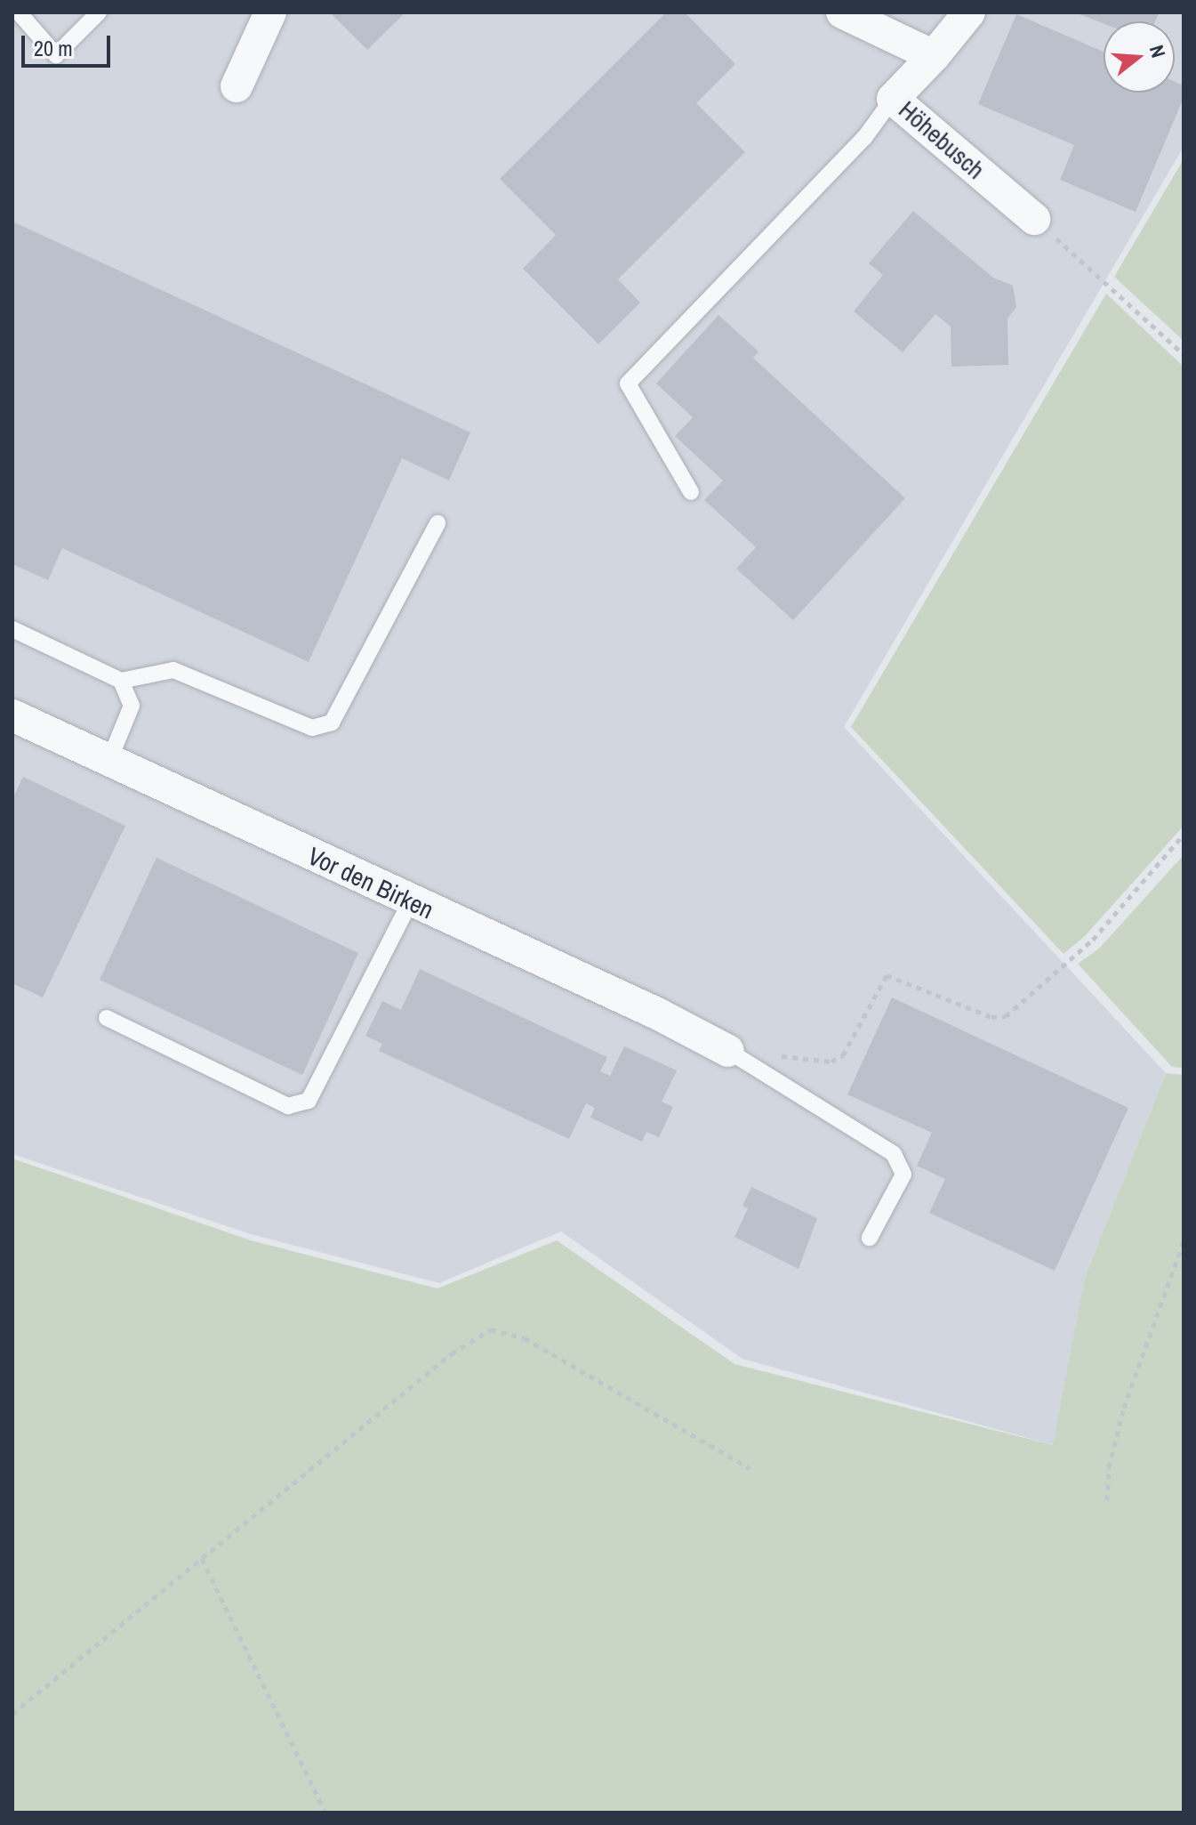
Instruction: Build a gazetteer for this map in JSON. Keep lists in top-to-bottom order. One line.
{"streets":{"street":["Höhebusch","Vor den Birken"]},"scale_bar":"20 m","north":"right"}
